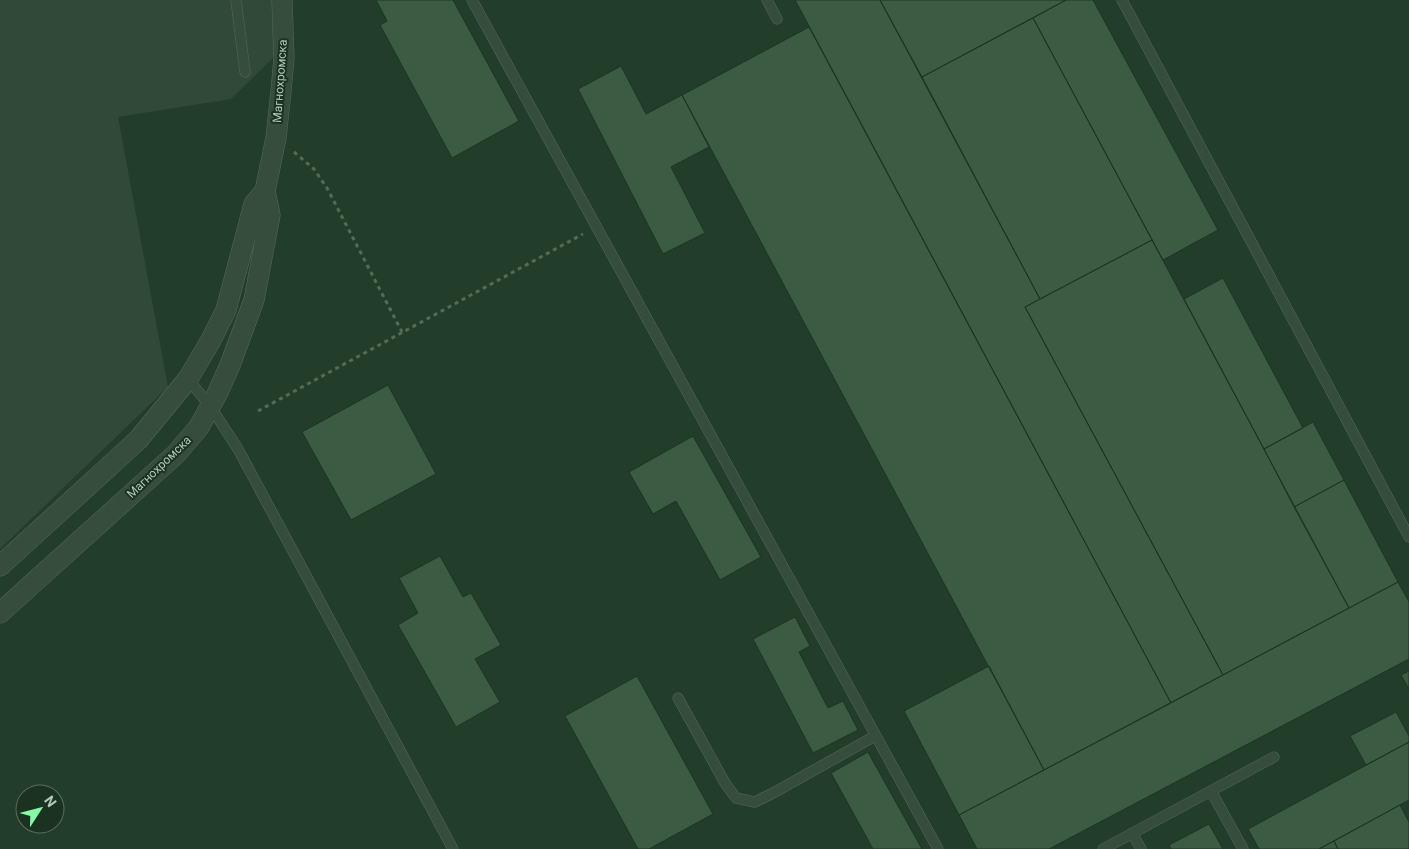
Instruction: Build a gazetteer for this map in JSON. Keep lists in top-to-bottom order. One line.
{"streets":{"street":["Магнохромска"]},"north":"top right"}
